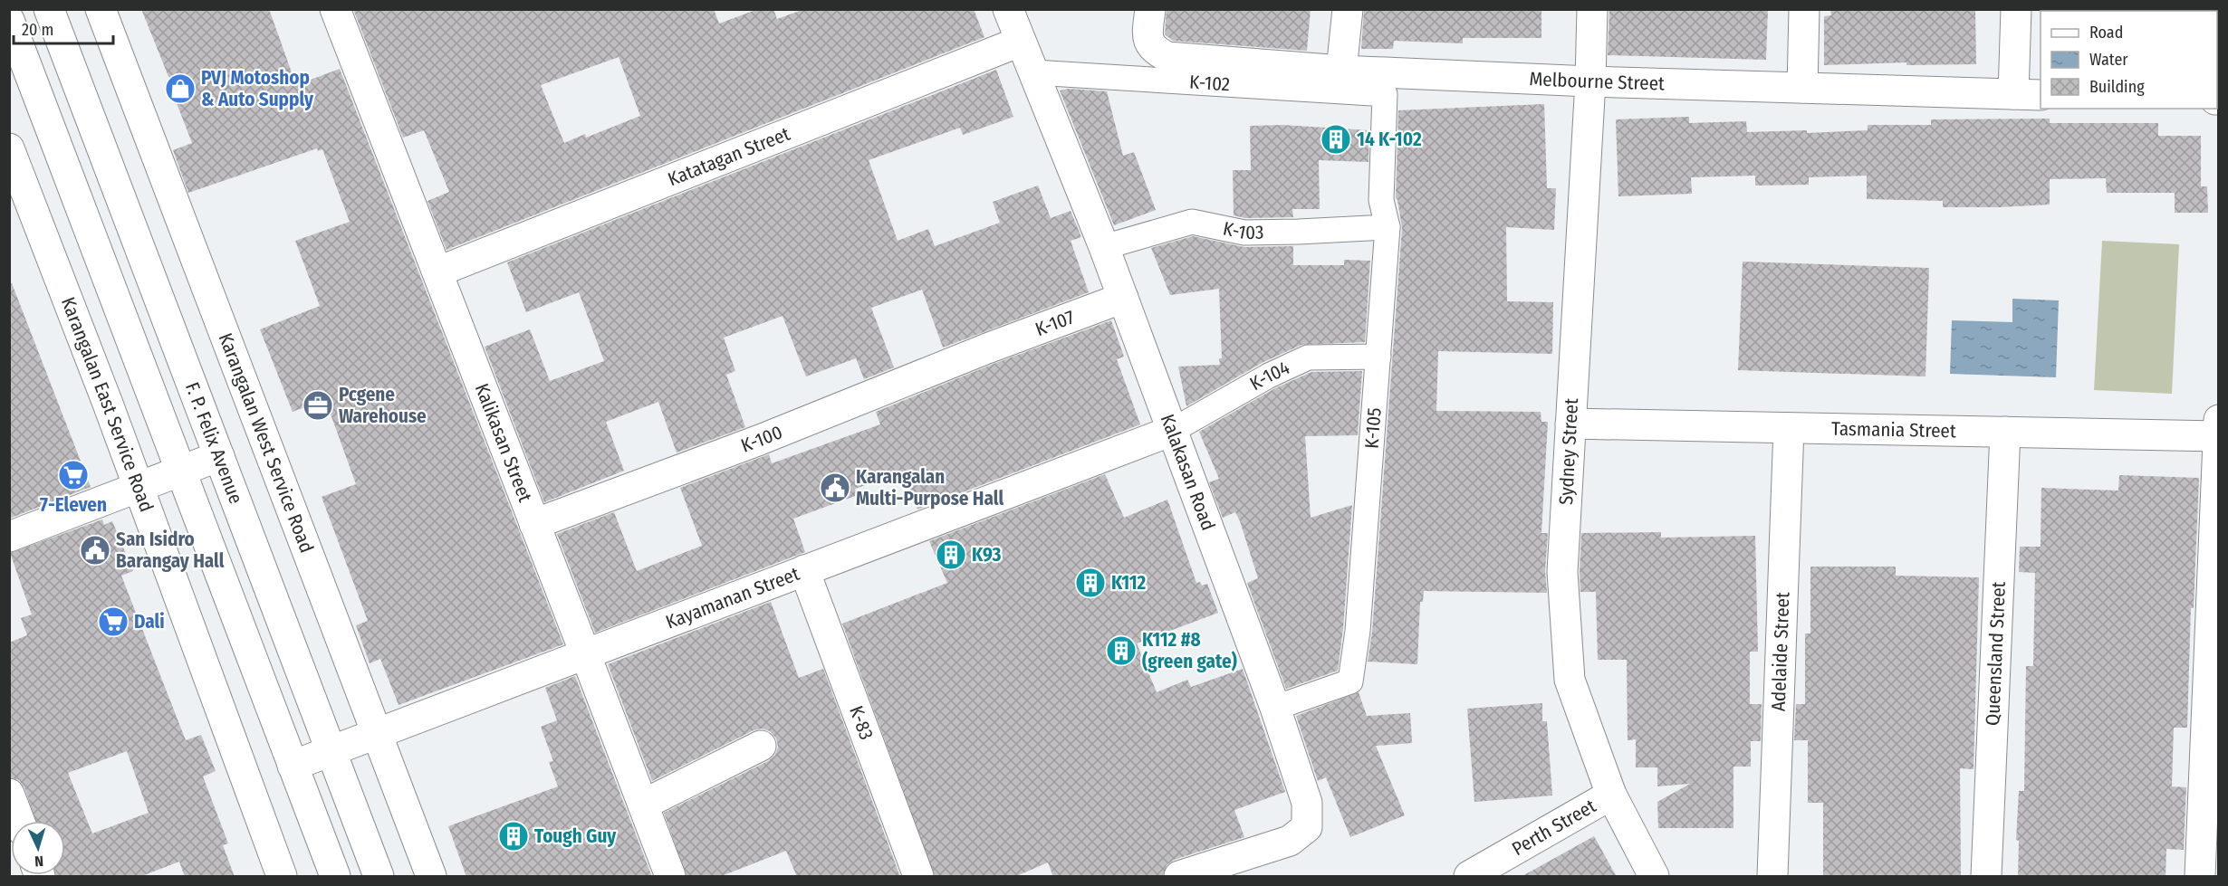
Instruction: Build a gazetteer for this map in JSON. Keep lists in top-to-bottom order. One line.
{"streets":{"street":["Melbourne Street","K-102","Katatagan Street","K-103","K-107","K-104","Karangalan East Service Road","K-105","Tasmania Street","K-100","Karangalan West Service Road","Kalikasan Street","F. P. Felix Avenue","Sydney Street","Kalakasan Road","Kayamanan Street","Adelaide Street","Queensland Street","K-83","Perth Street"]},"crossings":[["Melbourne Street","Sydney Street"],["K-102","K-105"],["K-102","Kalakasan Road"],["Katatagan Street","Kalikasan Street"],["Katatagan Street","Kalakasan Road"],["K-103","K-105"],["K-103","Kalakasan Road"],["K-107","K-100"],["K-107","Kalakasan Road"],["K-104","K-105"],["K-104","Kalakasan Road"],["K-104","Kayamanan Street"],["K-105","Kalakasan Road"],["Tasmania Street","Sydney Street"],["Tasmania Street","Adelaide Street"],["Tasmania Street","Queensland Street"],["K-100","Kalikasan Street"],["Karangalan West Service Road","Kayamanan Street"],["Kalikasan Street","Kayamanan Street"],["F. P. Felix Avenue","Kayamanan Street"],["Sydney Street","Perth Street"],["Kalakasan Road","Kayamanan Street"],["Kayamanan Street","K-83"]],"places":{"shop":["PVJ Motoshop & Auto Supply"],"building":["14 K-102","K93","K112","K112 #8 (green gate)","Tough Guy"],"office":["Pcgene Warehouse"],"supermarket":["7-Eleven","Dali"],"public building":["Karangalan Multi-Purpose Hall","San Isidro Barangay Hall"]},"legend":["Road","Water","Building"],"scale_bar":"20 m","north":"bottom"}
